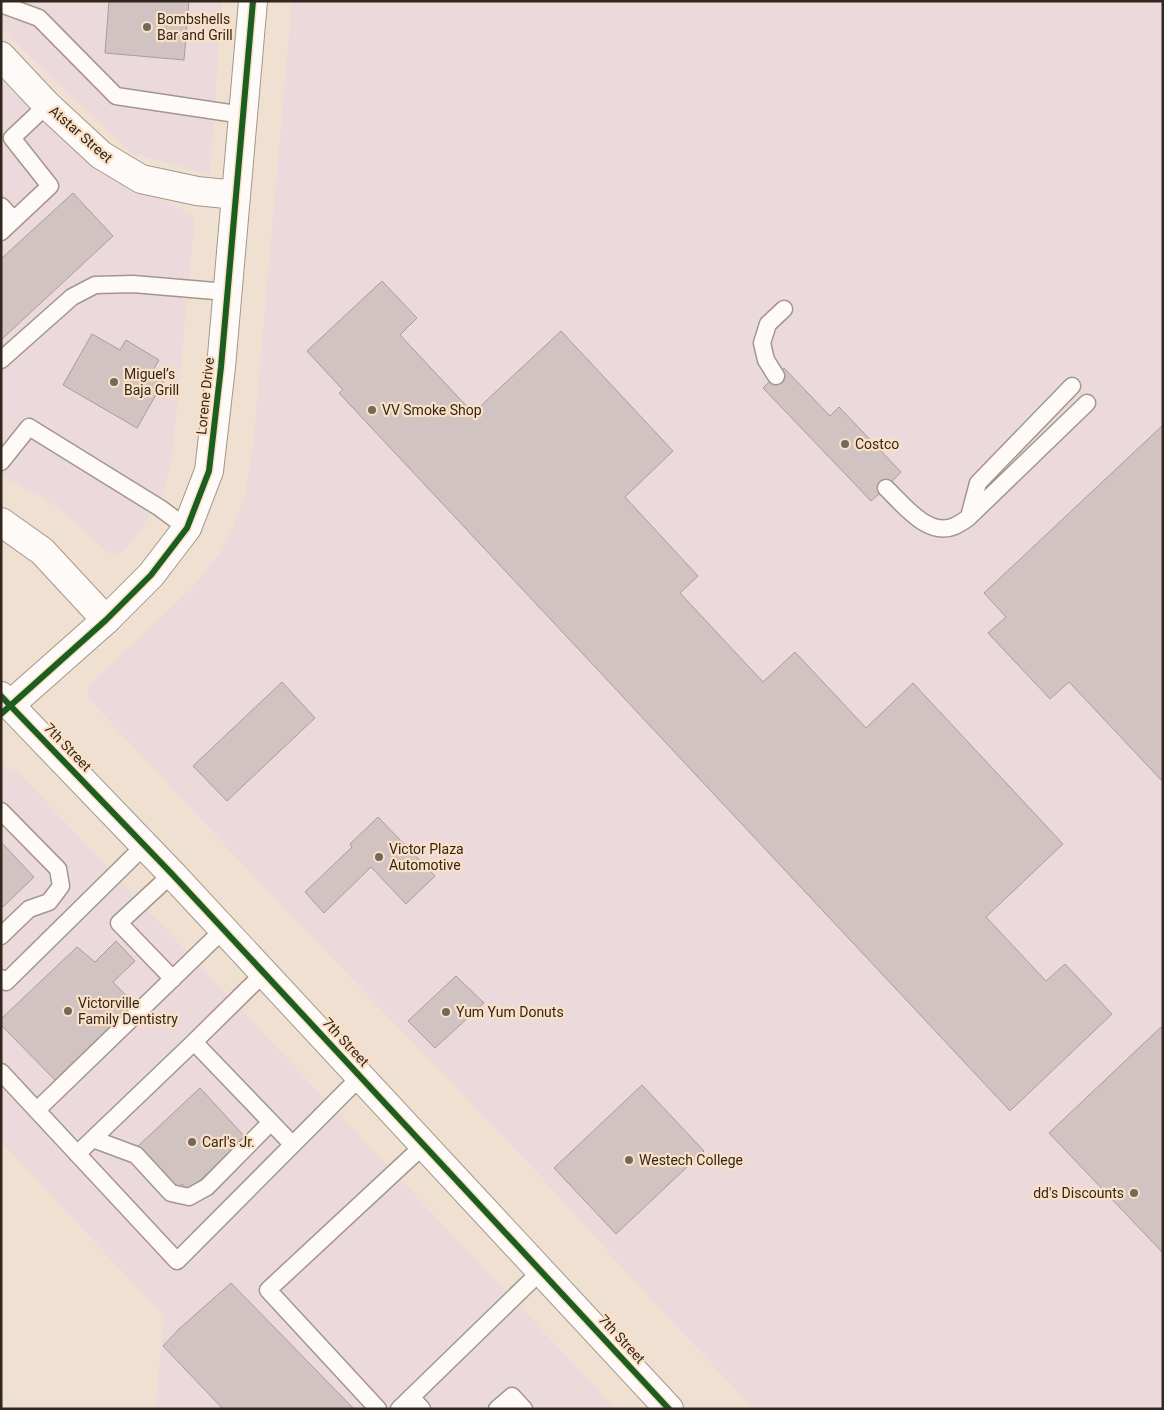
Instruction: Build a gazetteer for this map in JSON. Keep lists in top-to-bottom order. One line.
{"streets":{"street":["Atstar Street","Lorene Drive","7th Street"]},"crossings":[["Atstar Street","Lorene Drive"],["Lorene Drive","7th Street"]],"places":["Bombshells Bar and Grill","Miguel’s Baja Grill","VV Smoke Shop","Costco","Victor Plaza Automotive","Victorville Family Dentistry","Yum Yum Donuts","Carl's Jr.","Westech College","dd's Discounts"]}
